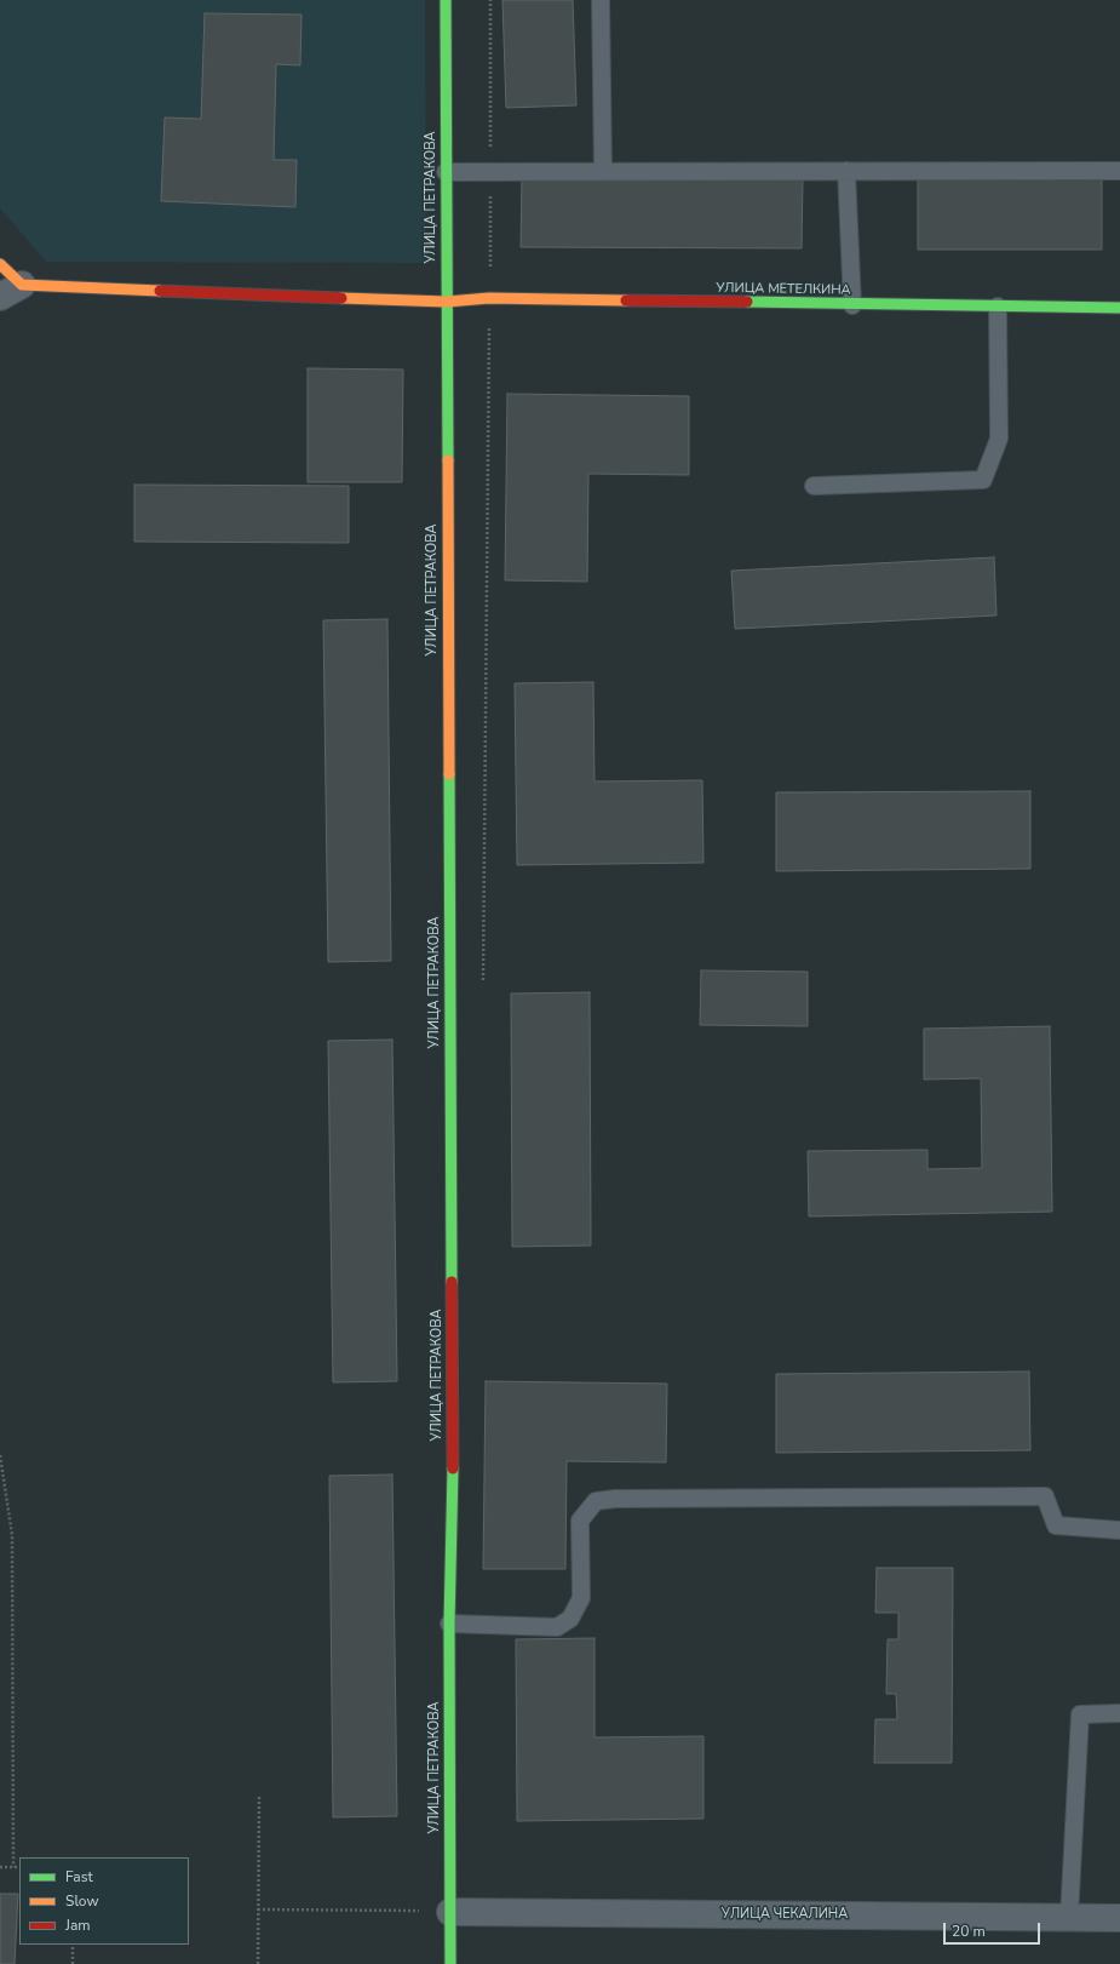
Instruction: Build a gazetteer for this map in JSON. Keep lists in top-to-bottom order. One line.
{"streets":{"street":["УЛИЦА ПЕТРАКОВА","УЛИЦА МЕТЕЛКИНА","УЛИЦА ЧЕКАЛИНА"]},"crossings":[["УЛИЦА ПЕТРАКОВА","УЛИЦА МЕТЕЛКИНА"],["УЛИЦА ПЕТРАКОВА","УЛИЦА ЧЕКАЛИНА"]],"legend":["Fast","Slow","Jam"],"scale_bar":"20 m"}
